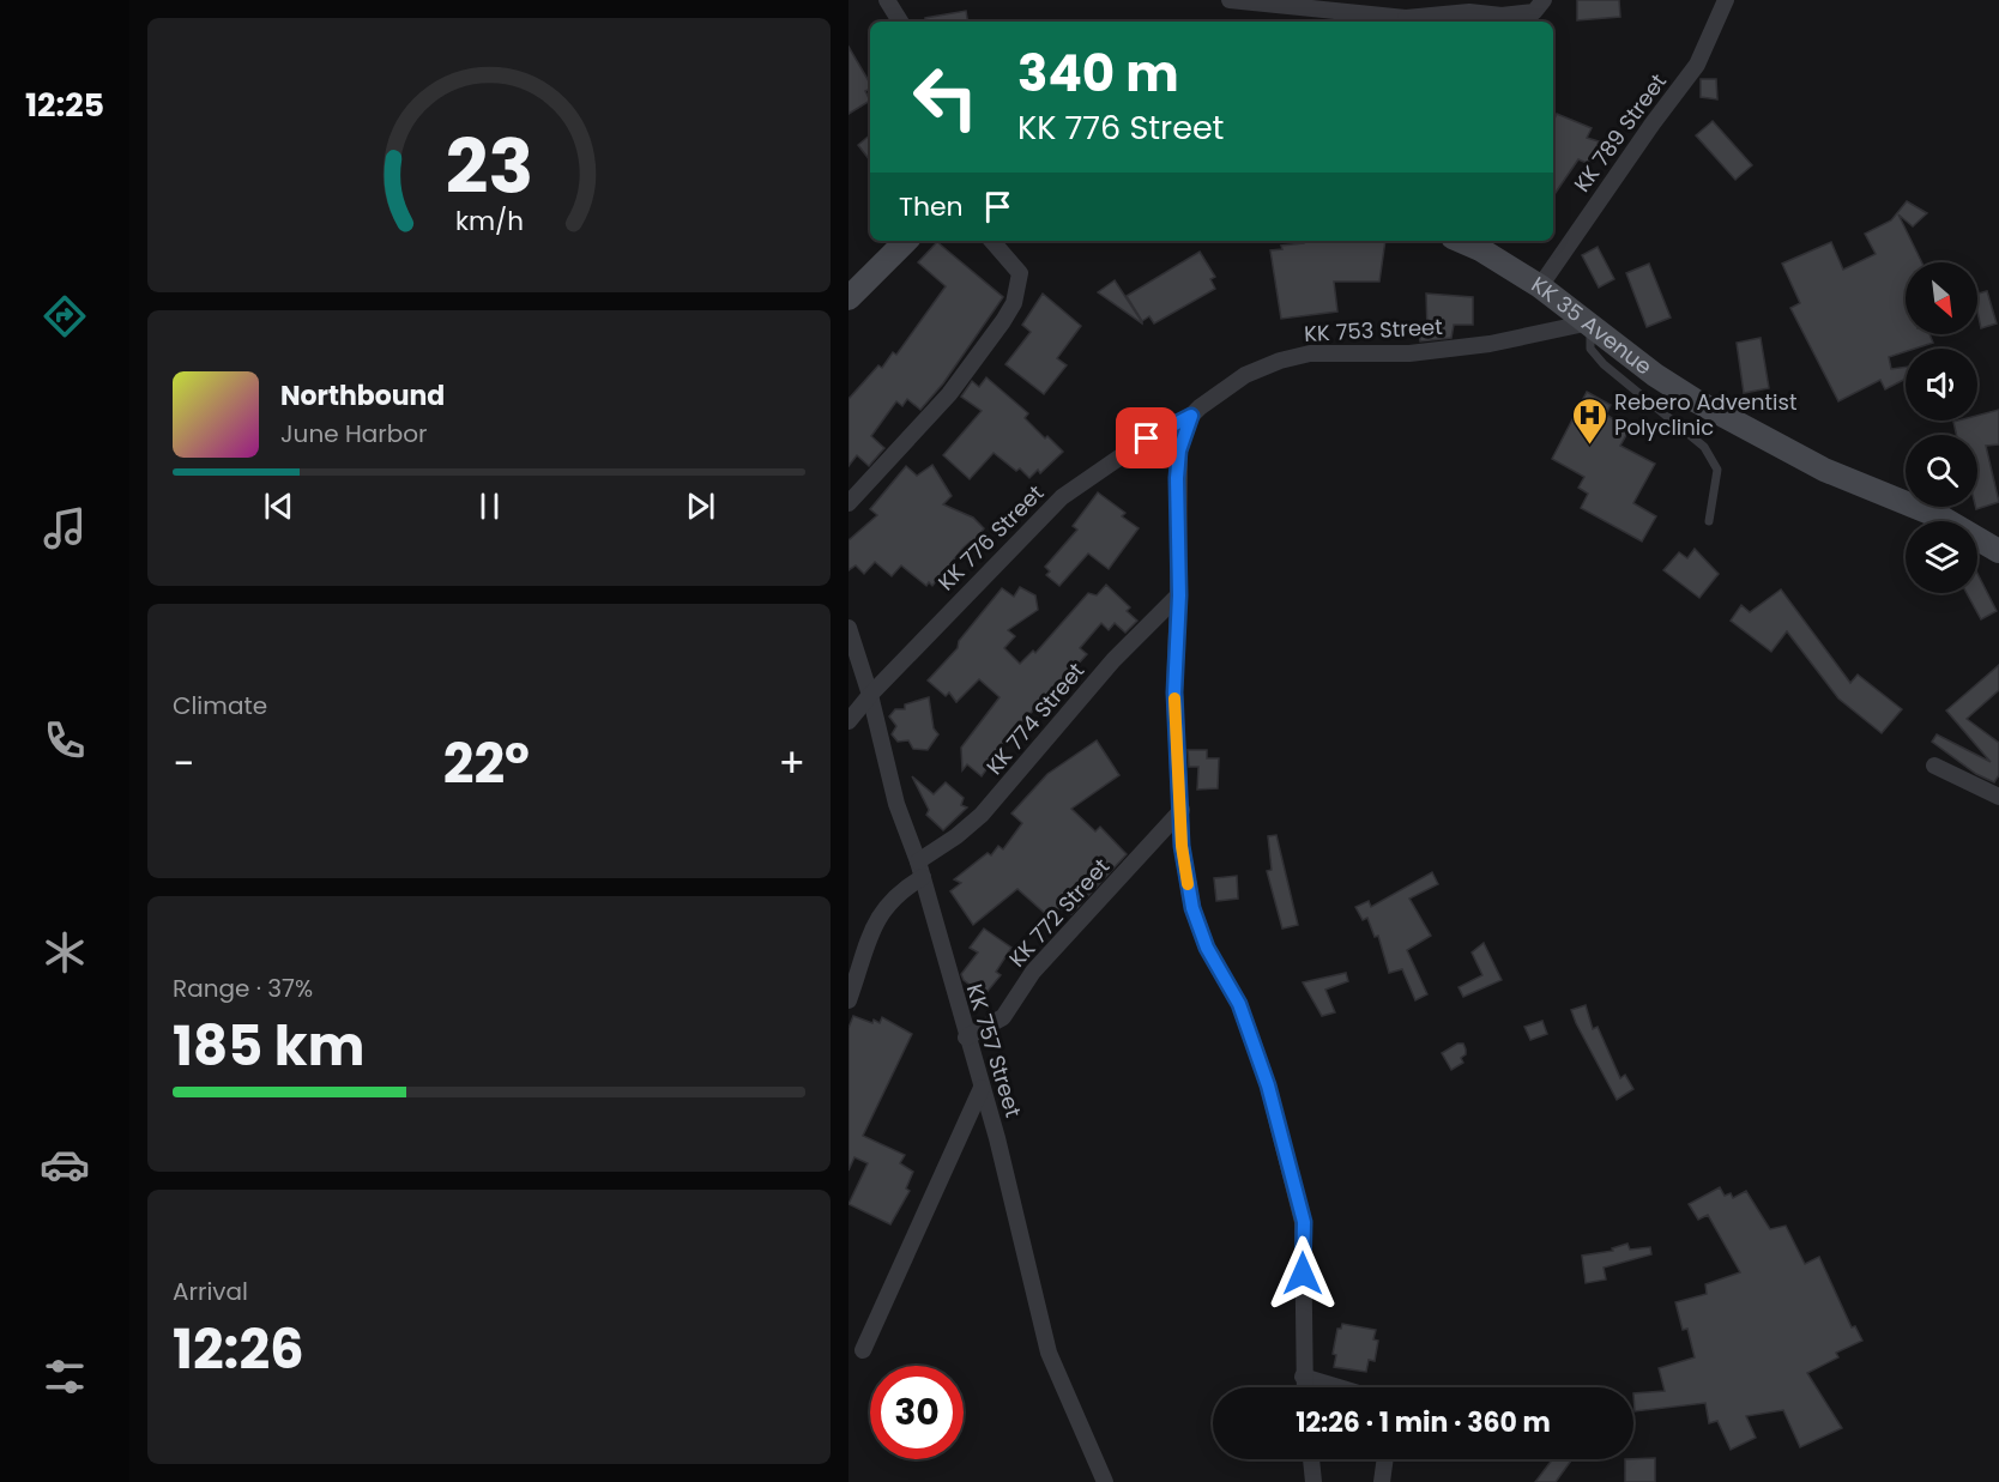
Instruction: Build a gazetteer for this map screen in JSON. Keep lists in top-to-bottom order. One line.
{"streets":{"main road":["KK 35 Avenue"],"street":["KK 789 Street","KK 753 Street","KK 776 Street","KK 774 Street","KK 772 Street","KK 757 Street"]},"crossings":[["KK 789 Street","KK 35 Avenue"],["KK 35 Avenue","KK 753 Street"],["KK 753 Street","KK 776 Street"],["KK 776 Street","KK 757 Street"],["KK 774 Street","KK 757 Street"],["KK 772 Street","KK 757 Street"]],"places":{"hospital":["Rebero Adventist Polyclinic"]},"north":"bottom right","page":{"tabs":"12:25","turn":["340 m","KK 776 Street"],"then":"Then","song":["Northbound","June Harbor"],"tile":["Climate",["Range · 37%","185 km"],["Arrival","12:26"]],"heat":["−","22°","+"],"limit":"30","trip":"12:26 · 1 min · 360 m","gauge":["23","km/h"]}}
